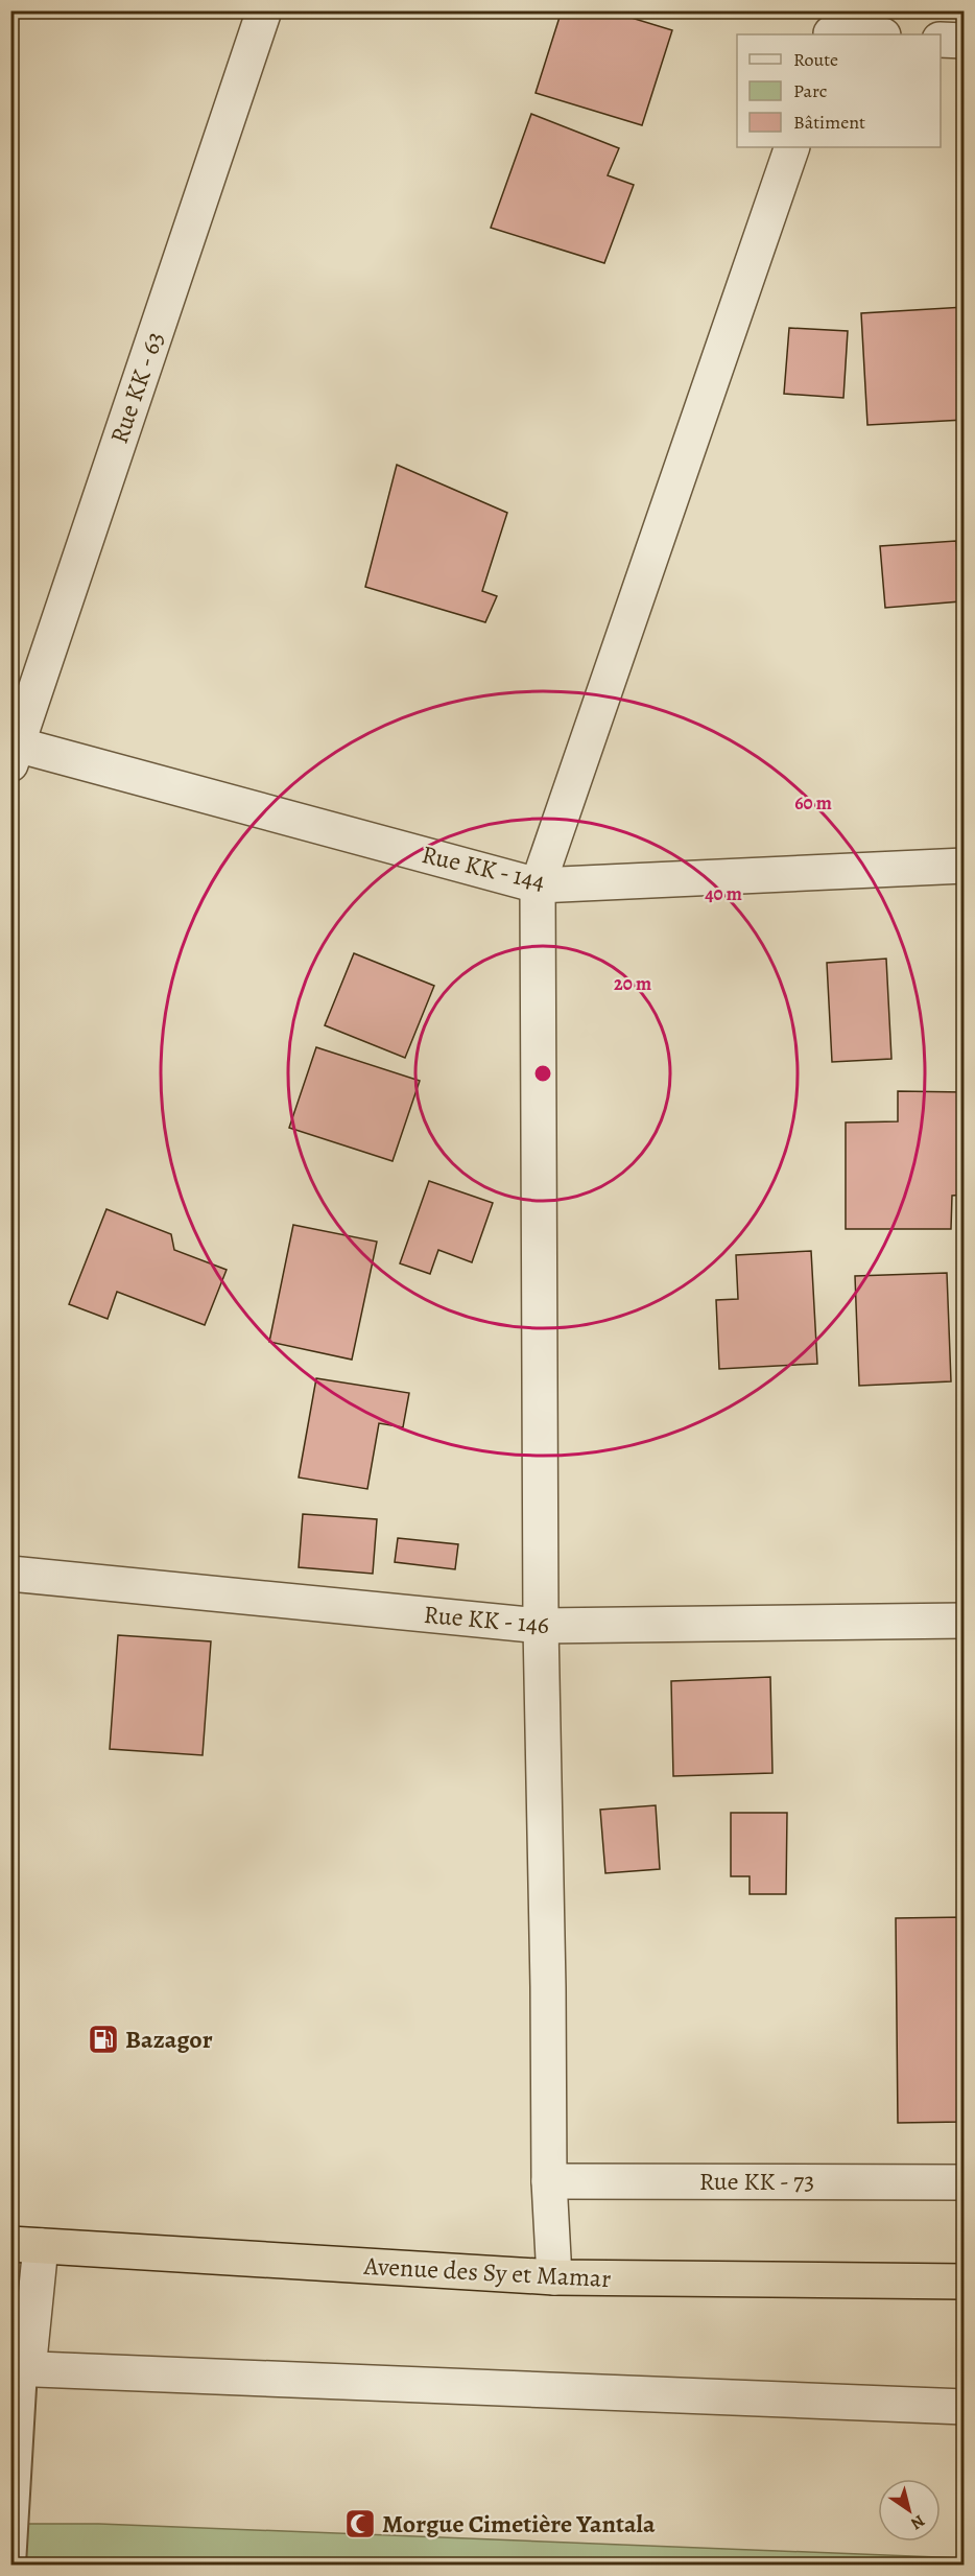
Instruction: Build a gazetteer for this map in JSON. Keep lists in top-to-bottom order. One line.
{"streets":{"highway":["Avenue des Sy et Mamar"],"street":["Rue KK - 63","Rue KK - 144","Rue KK - 146","Rue KK - 73"]},"crossings":[["Rue KK - 63","Rue KK - 144"]],"places":{"fuel station":["Bazagor"],"mosque":["Morgue Cimetière Yantala"]},"legend":["Route","Parc","Bâtiment"],"north":"bottom right","rings":["60 m","40 m","20 m"]}
